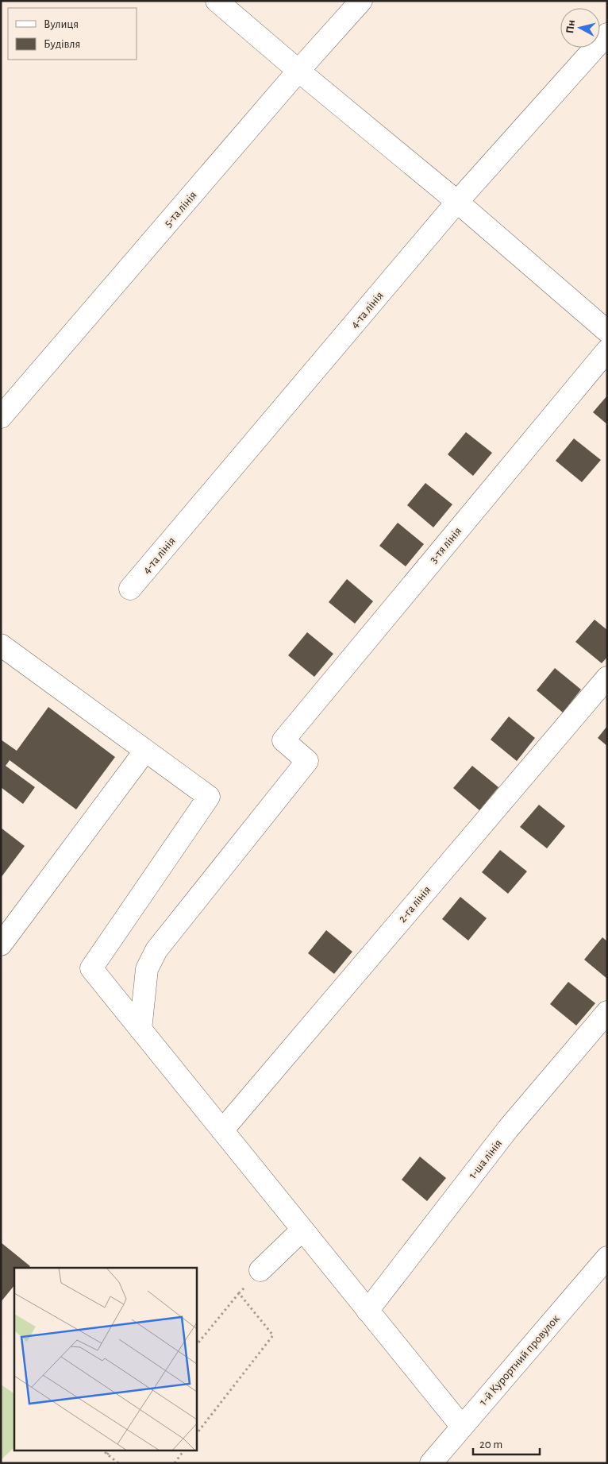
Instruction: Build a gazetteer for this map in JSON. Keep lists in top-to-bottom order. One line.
{"streets":{"street":["5-та лінія","4-та лінія","3-тя лінія","2-га лінія","1-ша лінія","1-й Курортний провулок"]},"legend":["Вулиця","Будівля"],"scale_bar":"20 m","north":"left"}
